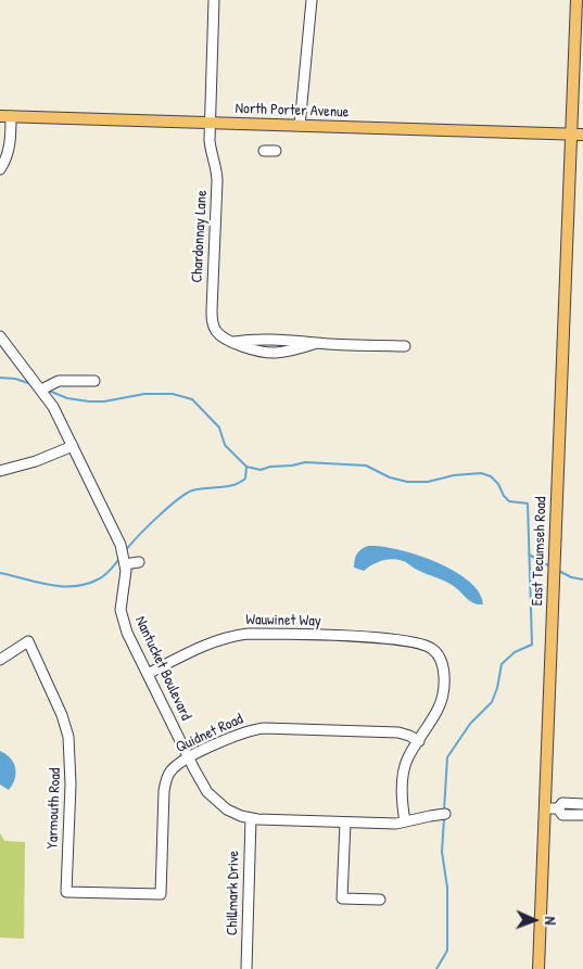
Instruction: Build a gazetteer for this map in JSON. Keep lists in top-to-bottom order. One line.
{"streets":{"main road":["North Porter Avenue","East Tecumseh Road"],"street":["Chardonnay Lane","Wauwinet Way","Nantucket Boulevard","Quidnet Road","Yarmouth Road","Chillmark Drive"]},"crossings":[["North Porter Avenue","Chardonnay Lane"],["North Porter Avenue","East Tecumseh Road"],["Wauwinet Way","Nantucket Boulevard"],["Wauwinet Way","Quidnet Road"],["Nantucket Boulevard","Quidnet Road"],["Nantucket Boulevard","Chillmark Drive"],["Quidnet Road","Yarmouth Road"]],"north":"right"}
